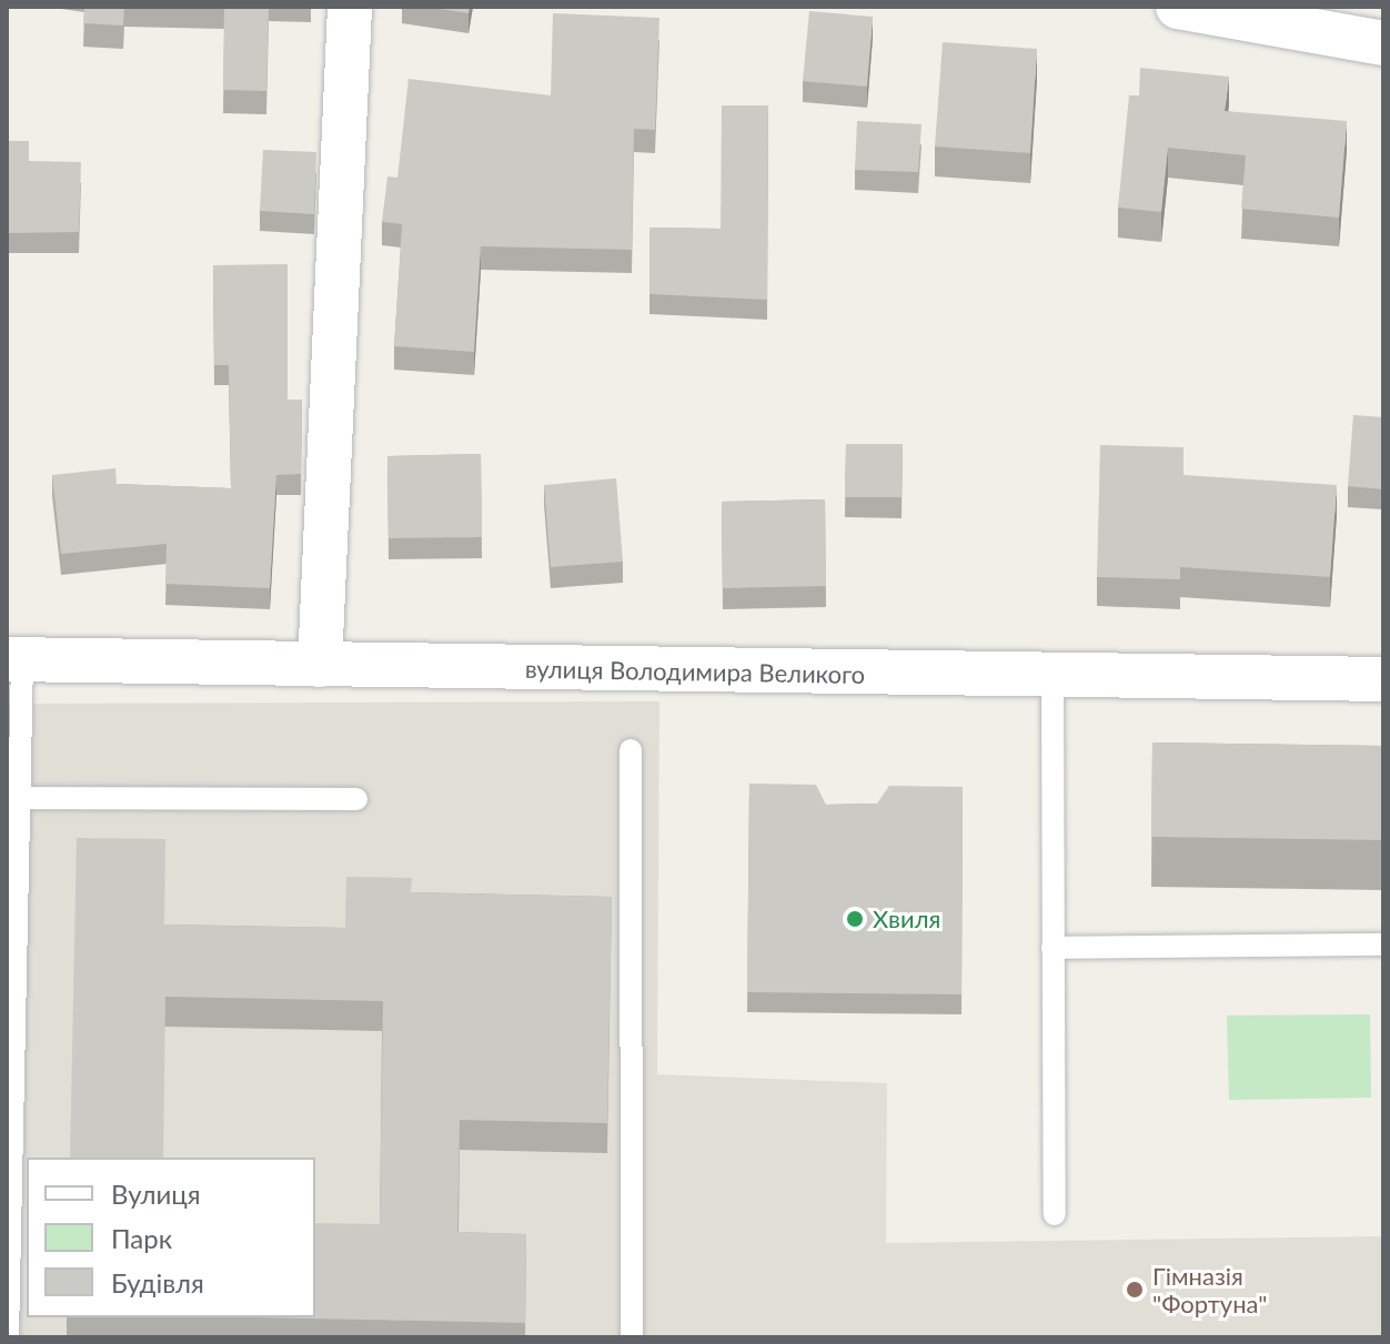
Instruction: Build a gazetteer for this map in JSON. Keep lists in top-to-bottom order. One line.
{"streets":{"street":["вулиця Володимира Великого"]},"places":["Хвиля","Гімназія \"Фортуна\""],"legend":["Вулиця","Парк","Будівля"]}
